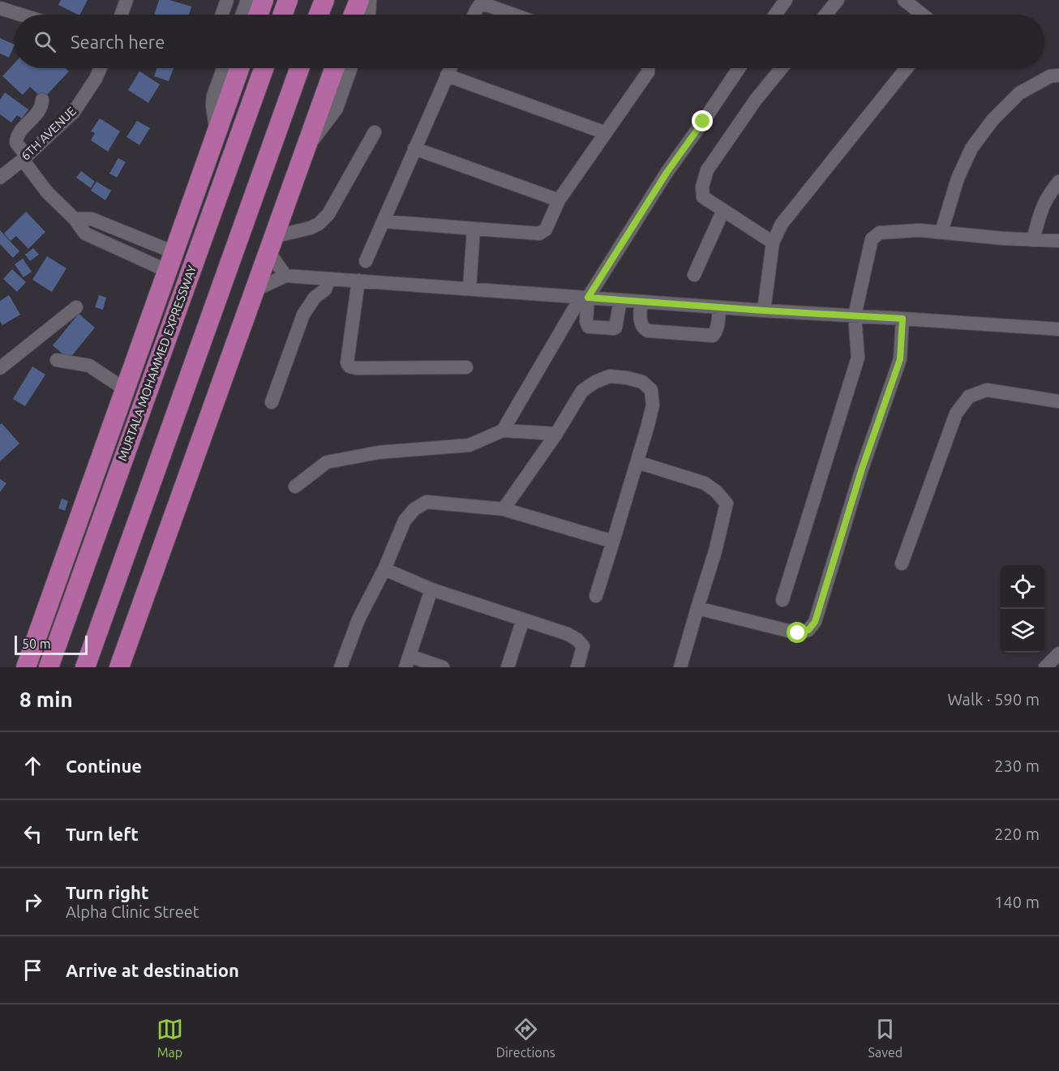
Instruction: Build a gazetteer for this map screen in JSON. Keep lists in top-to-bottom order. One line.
{"streets":{"highway":["MURTALA MOHAMMED EXPRESSWAY"],"street":["6TH AVENUE"]},"scale_bar":"50 m","page":{"search":"Search here","scale":"50 m","heading":["8 min","Walk · 590 m"],"list":[["Continue","230 m"],["Turn left","220 m"],["Turn right","Alpha Clinic Street","140 m"],"Arrive at destination"],"nav":["Map","Directions","Saved"]}}
